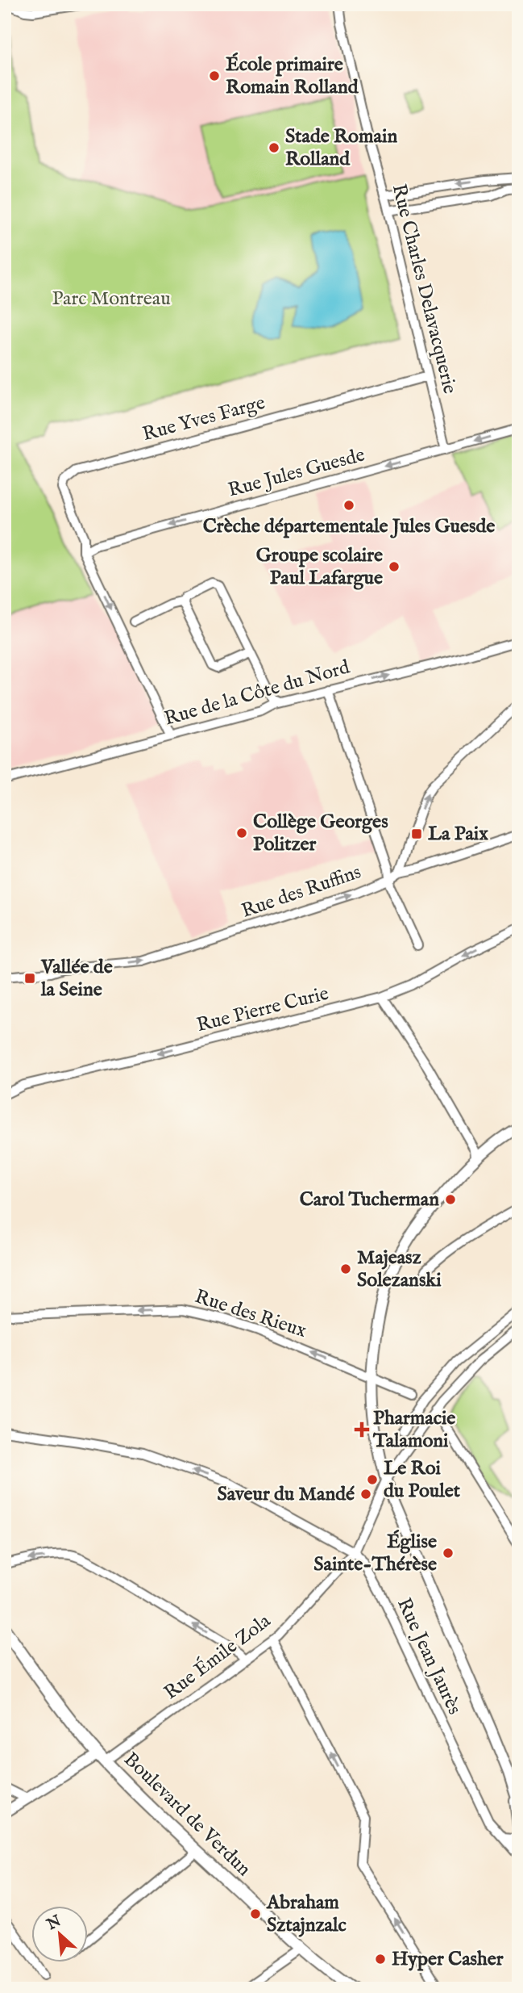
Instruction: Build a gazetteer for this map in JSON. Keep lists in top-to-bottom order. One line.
{"streets":{"main road":["Boulevard de Verdun"],"street":["Rue Charles Delavacquerie","Rue Yves Farge","Rue Jules Guesde","Rue de la Côte du Nord","Rue des Ruffins","Rue Pierre Curie","Rue des Rieux","Rue Jean Jaurès","Rue Émile Zola"]},"crossings":[["Rue Charles Delavacquerie","Rue Yves Farge"],["Rue Charles Delavacquerie","Rue Jules Guesde"],["Rue Yves Farge","Rue Jules Guesde"],["Rue Jean Jaurès","Rue Émile Zola"],["Rue Émile Zola","Boulevard de Verdun"]],"one_way":["Rue Jules Guesde","Rue de la Côte du Nord","Rue des Ruffins","Rue Pierre Curie","Rue des Rieux","Rue Jean Jaurès"],"parks":["Parc Montreau"],"places":{"other":["École primaire Romain Rolland","Stade Romain Rolland","Crèche départementale Jules Guesde","Groupe scolaire Paul Lafargue","Collège Georges Politzer","Carol Tucherman","Majeasz Solezanski","Le Roi du Poulet","Saveur du Mandé","Église Sainte-Thérèse","Abraham Sztajnzalc","Hyper Casher"],"transit":["La Paix","Vallée de la Seine"],"health":["Pharmacie Talamoni"]},"north":"top left"}
